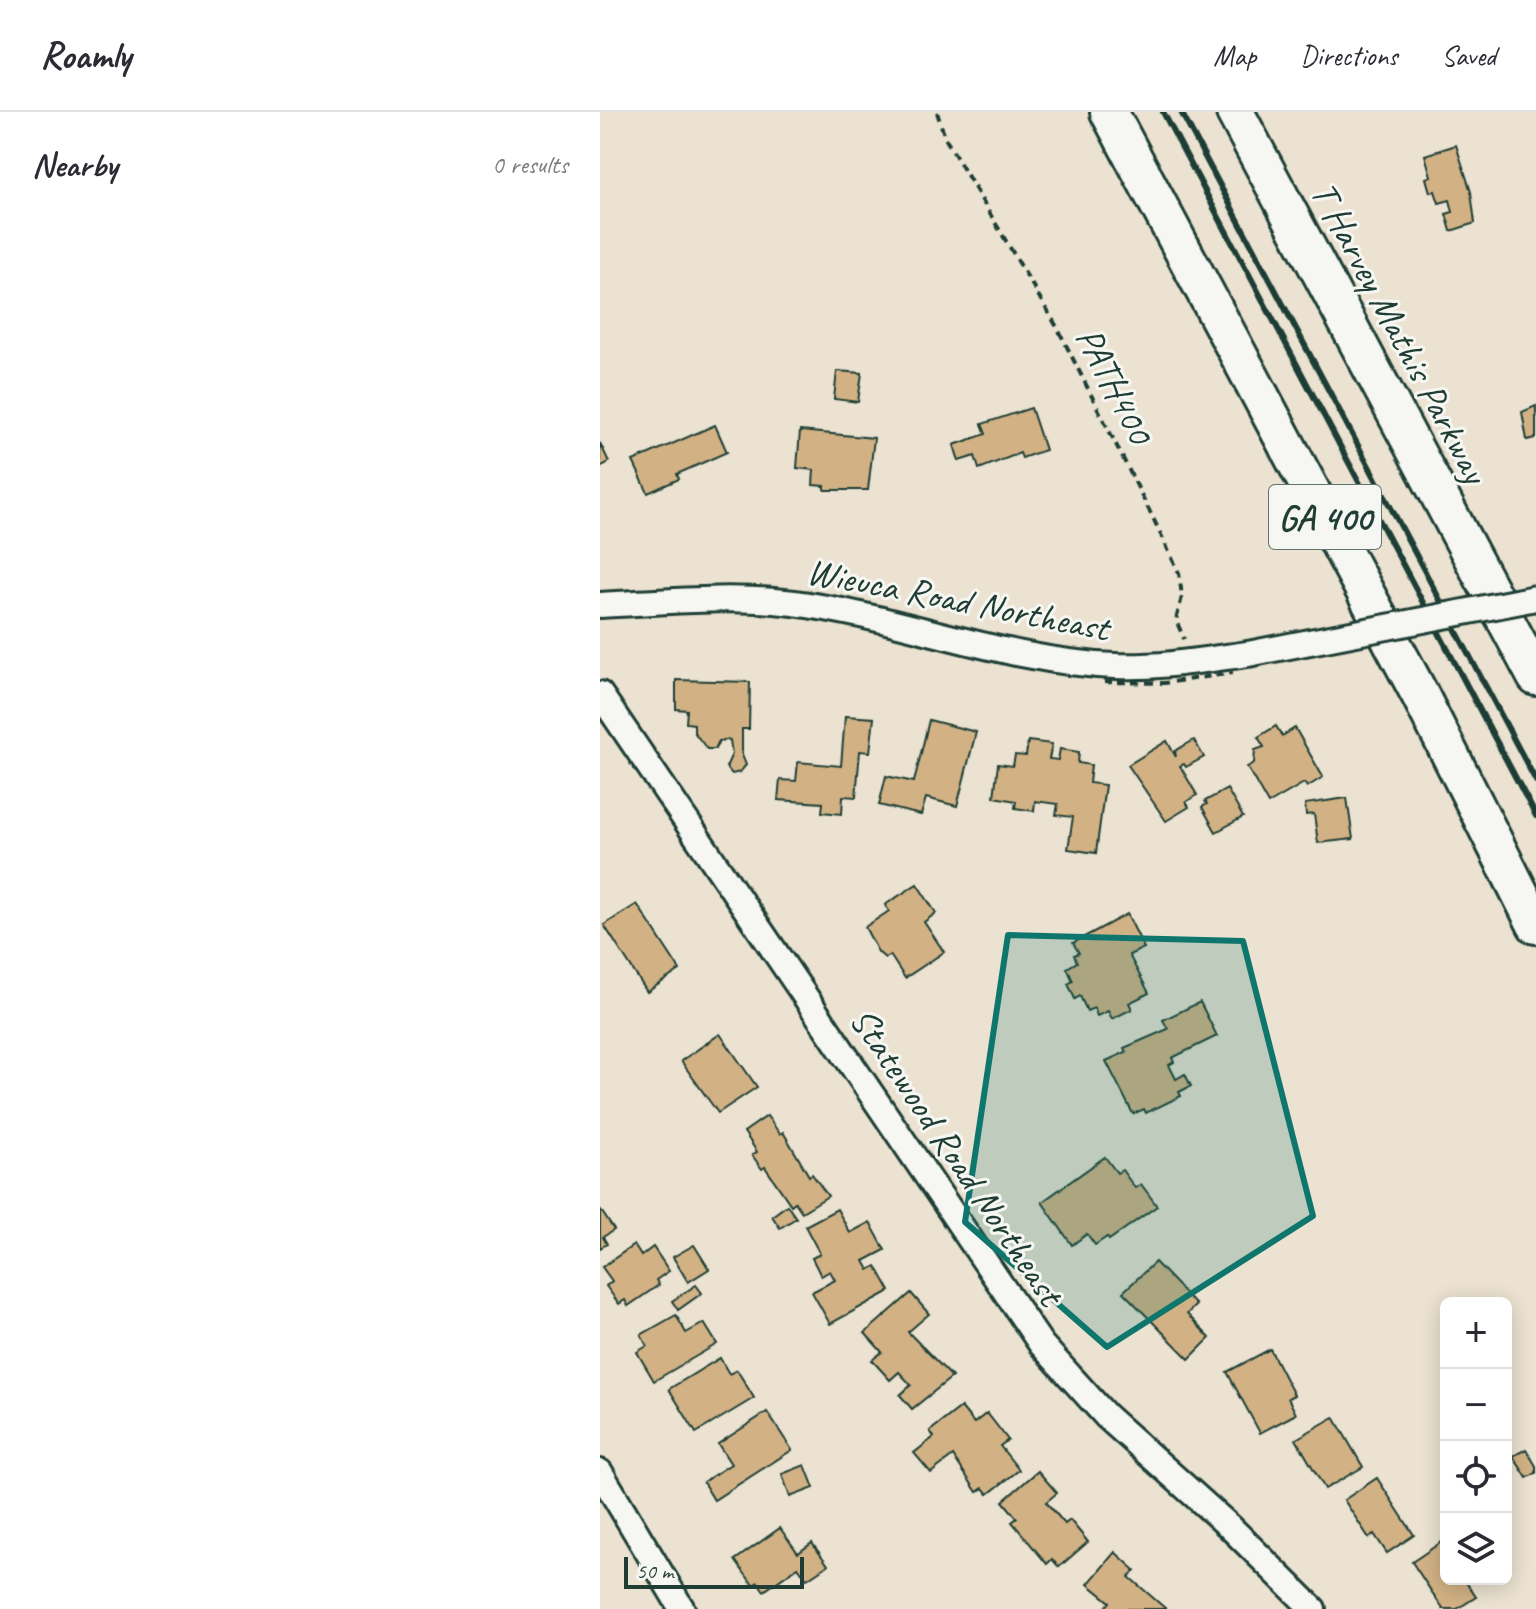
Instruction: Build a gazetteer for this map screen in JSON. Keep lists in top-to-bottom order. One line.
{"streets":{"highway":["T Harvey Mathis Parkway","GA 400"],"street":["Wieuca Road Northeast","Statewood Road Northeast"],"path":["PATH400"]},"scale_bar":"50 m","page":{"header":"Roamly","nav":["Map","Directions","Saved"],"heading":["Nearby","0 results"],"map_buttons":["+","−"],"scale":"50 m"}}
